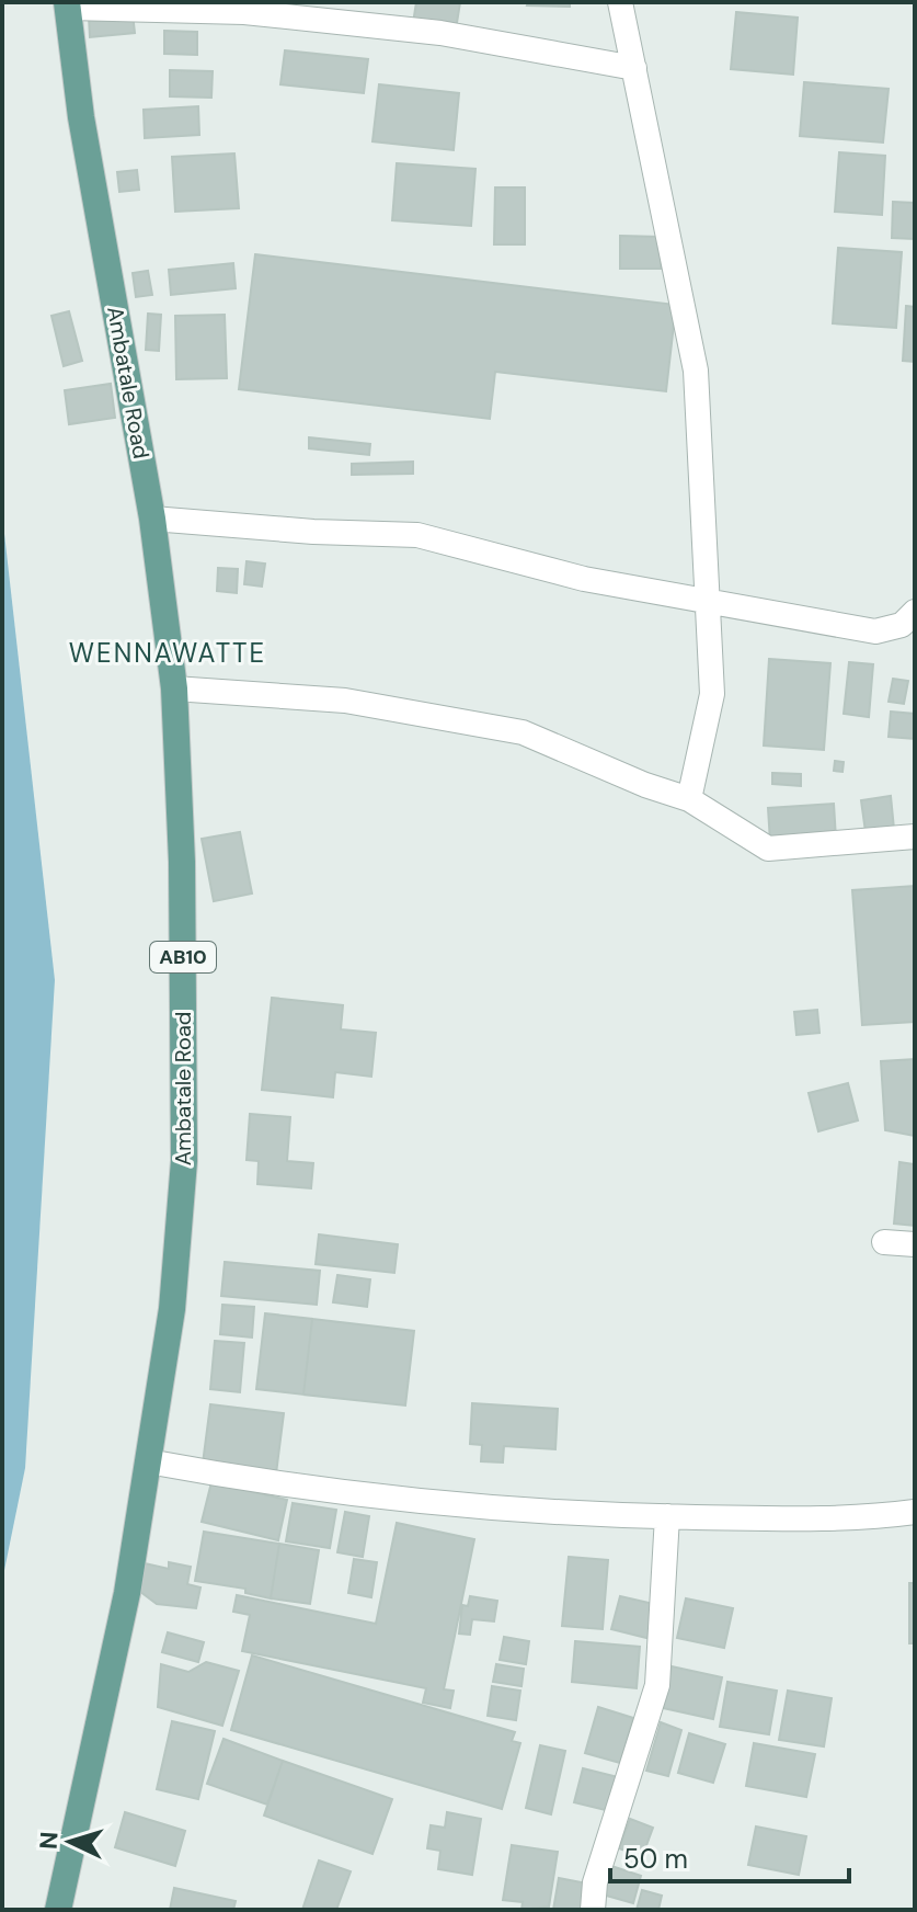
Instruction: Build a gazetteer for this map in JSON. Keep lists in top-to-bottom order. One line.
{"streets":{"main road":["Ambatale Road","AB10"]},"districts":["WENNAWATTE"],"scale_bar":"50 m","north":"left"}
